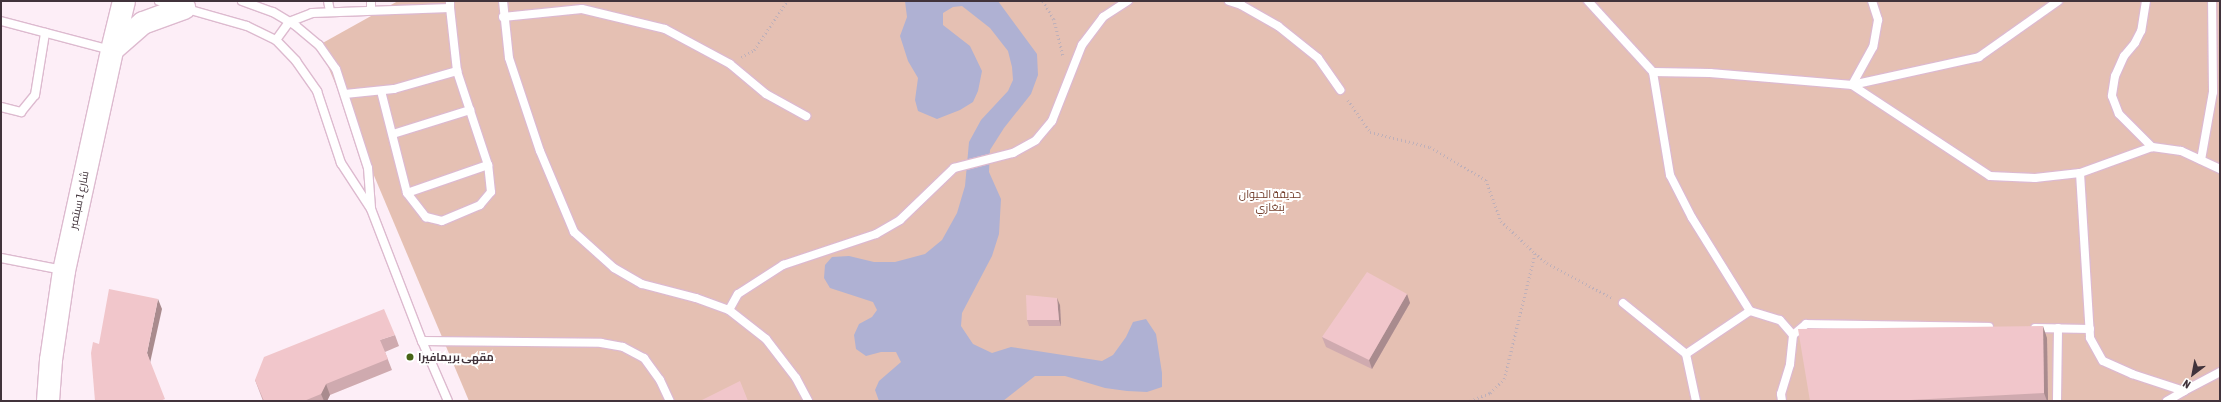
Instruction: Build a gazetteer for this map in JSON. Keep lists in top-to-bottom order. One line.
{"streets":{"street":["شارع 1 سبتمبر"]},"parks":["حديقة الحيوان بنغازي"],"places":["مقهى بريمافيرا"],"north":"bottom left"}
